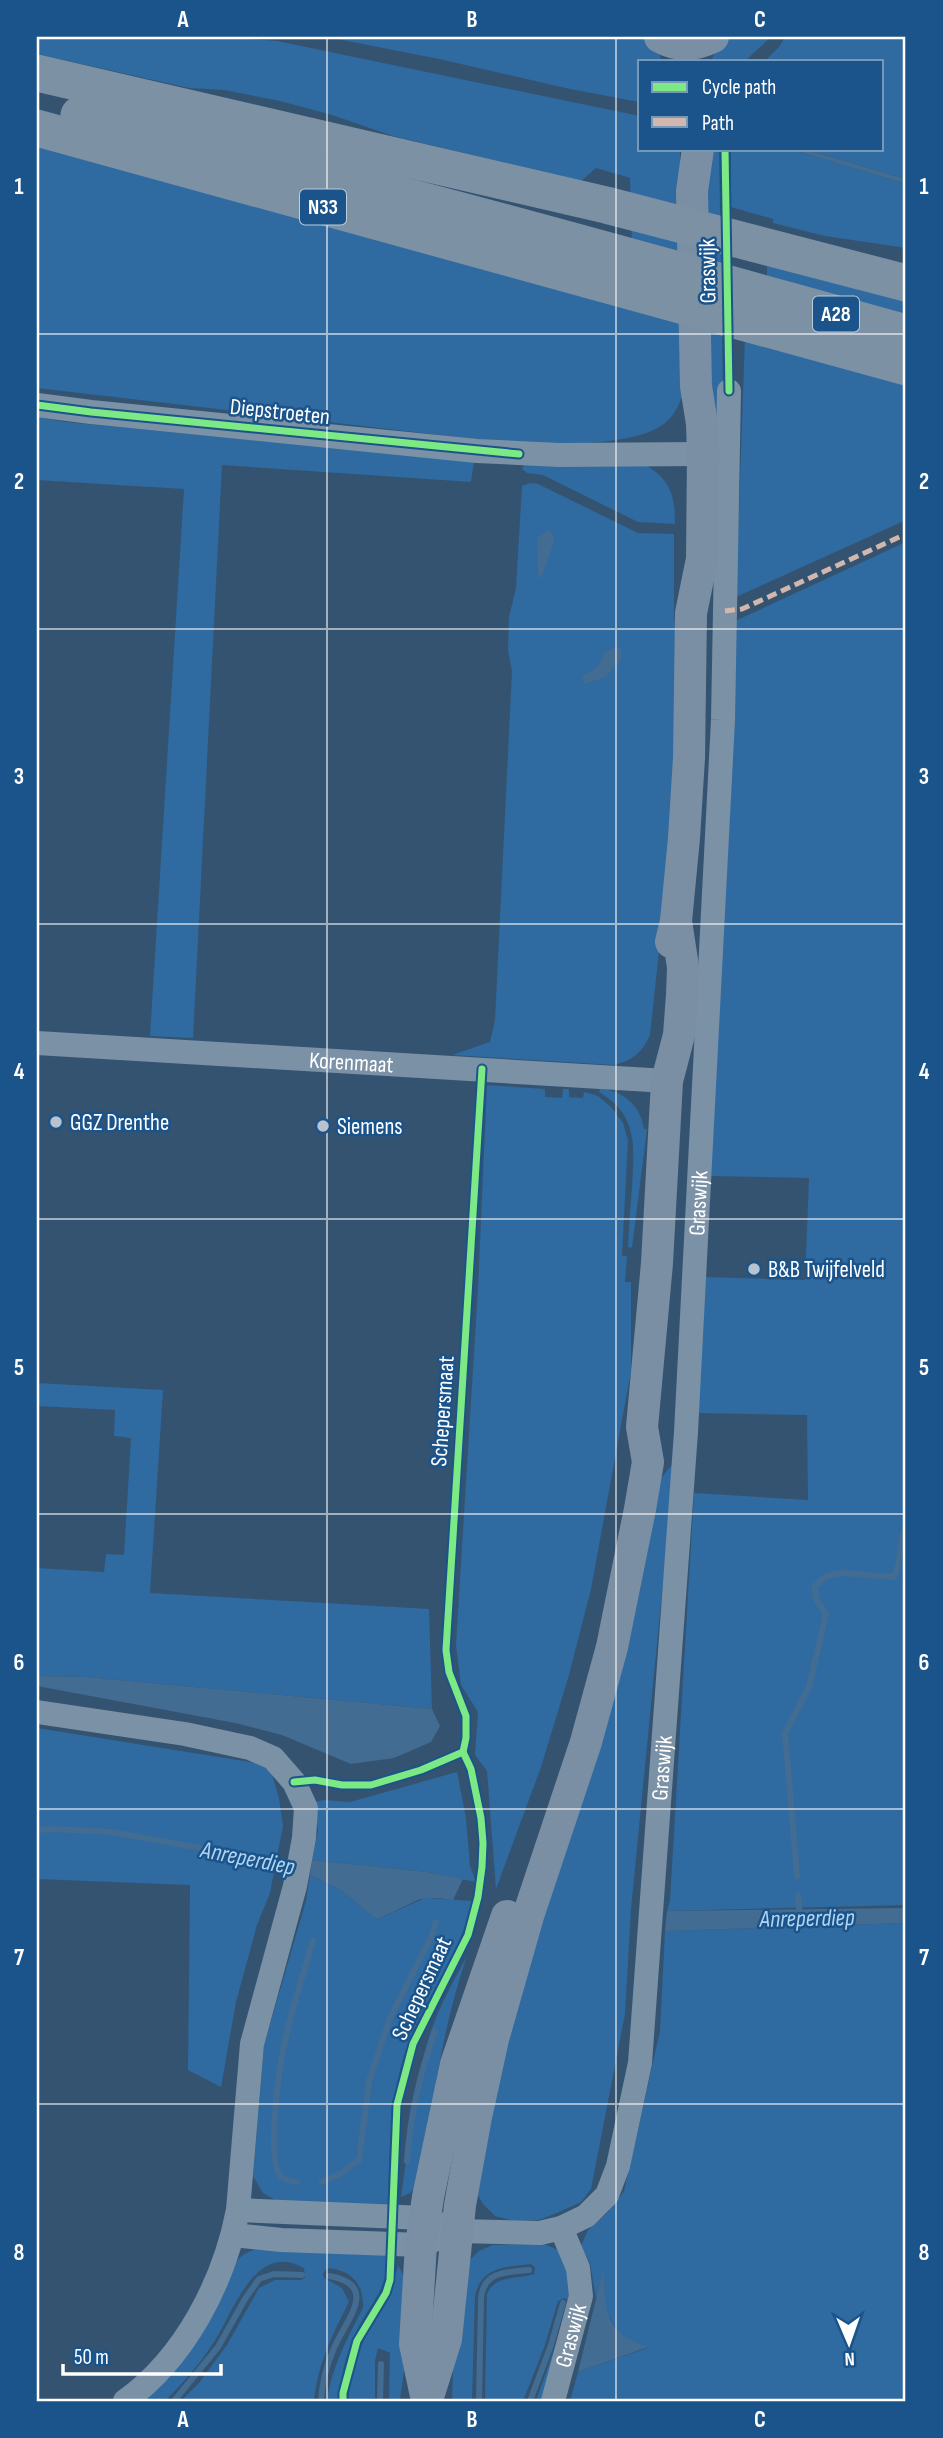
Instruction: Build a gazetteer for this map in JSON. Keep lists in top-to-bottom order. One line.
{"streets":{"highway":["N33","A28"],"main road":["Graswijk"],"street":["Diepstroeten","Korenmaat"],"cycle path":["Schepersmaat"]},"crossings":[["N33","A28"],["Graswijk","Diepstroeten"],["Graswijk","Korenmaat"]],"water":["Anreperdiep"],"places":["GGZ Drenthe","Siemens","B&B Twijfelveld"],"legend":["Cycle path","Path"],"scale_bar":"50 m","north":"bottom","grid":{"columns":["A","B","C"],"rows":["1","2","3","4","5","6","7","8"]}}
